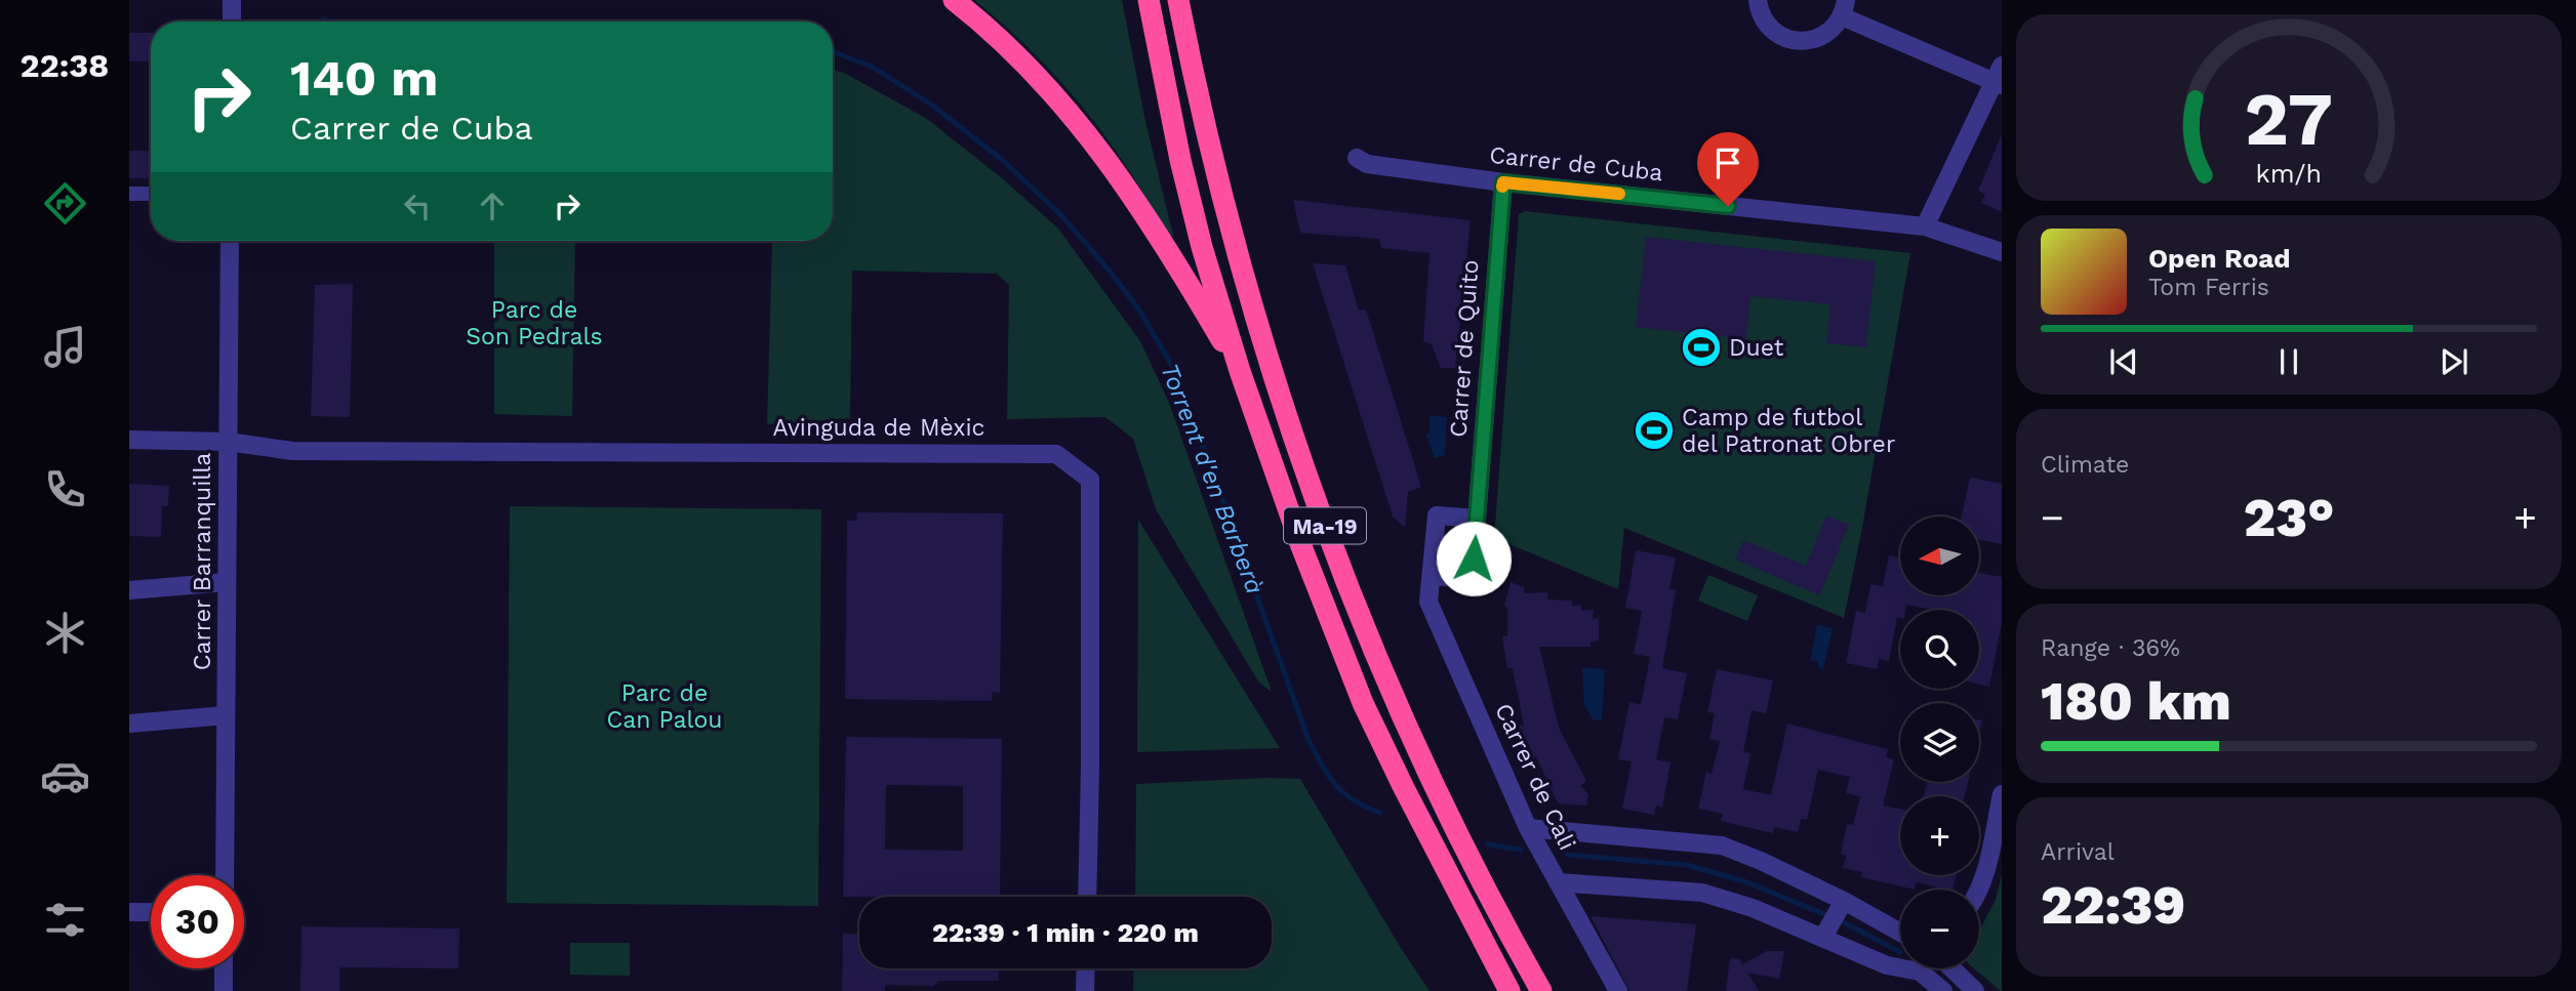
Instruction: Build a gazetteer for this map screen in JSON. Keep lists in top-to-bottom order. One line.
{"streets":{"highway":["Ma-19"],"street":["Carrer de Cuba","Carrer de Quito","Avinguda de Mèxic","Carrer Barranquilla","Carrer de Cali"]},"crossings":[["Carrer de Cuba","Carrer de Quito"],["Carrer de Quito","Carrer de Cali"],["Avinguda de Mèxic","Carrer Barranquilla"]],"water":["Torrent d'en Barberà"],"parks":["Parc de Son Pedrals","Parc de Can Palou"],"places":{"sports":["Duet","Camp de futbol del Patronat Obrer"]},"north":"left","page":{"tabs":"22:38","turn":["140 m","Carrer de Cuba"],"song":["Open Road","Tom Ferris"],"tile":["Climate",["Range · 36%","180 km"],["Arrival","22:39"]],"heat":["−","23°","+"],"map_buttons":["+","−"],"limit":"30","trip":"22:39 · 1 min · 220 m","gauge":["27","km/h"]}}
